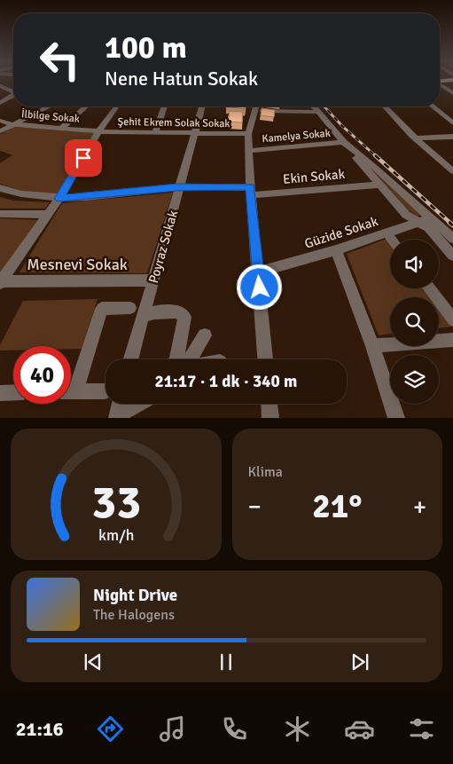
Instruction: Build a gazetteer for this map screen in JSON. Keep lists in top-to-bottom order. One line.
{"streets":{"street":["İlbilge Sokak","Şehit Ekrem Solak Sokak","Kamelya Sokak","Ekin Sokak","Güzide Sokak","Poyraz Sokak","Mesnevi Sokak"]},"crossings":[["İlbilge Sokak","Şehit Ekrem Solak Sokak"],["Şehit Ekrem Solak Sokak","Poyraz Sokak"],["Ekin Sokak","Poyraz Sokak"],["Poyraz Sokak","Mesnevi Sokak"]],"page":{"turn":["100 m","Nene Hatun Sokak"],"limit":"40","trip":"21:17 · 1 dk · 340 m","tile":"Klima","heat":["−","21°","+"],"song":["Night Drive","The Halogens"],"tabs":"21:16","gauge":["33","km/h"]}}
